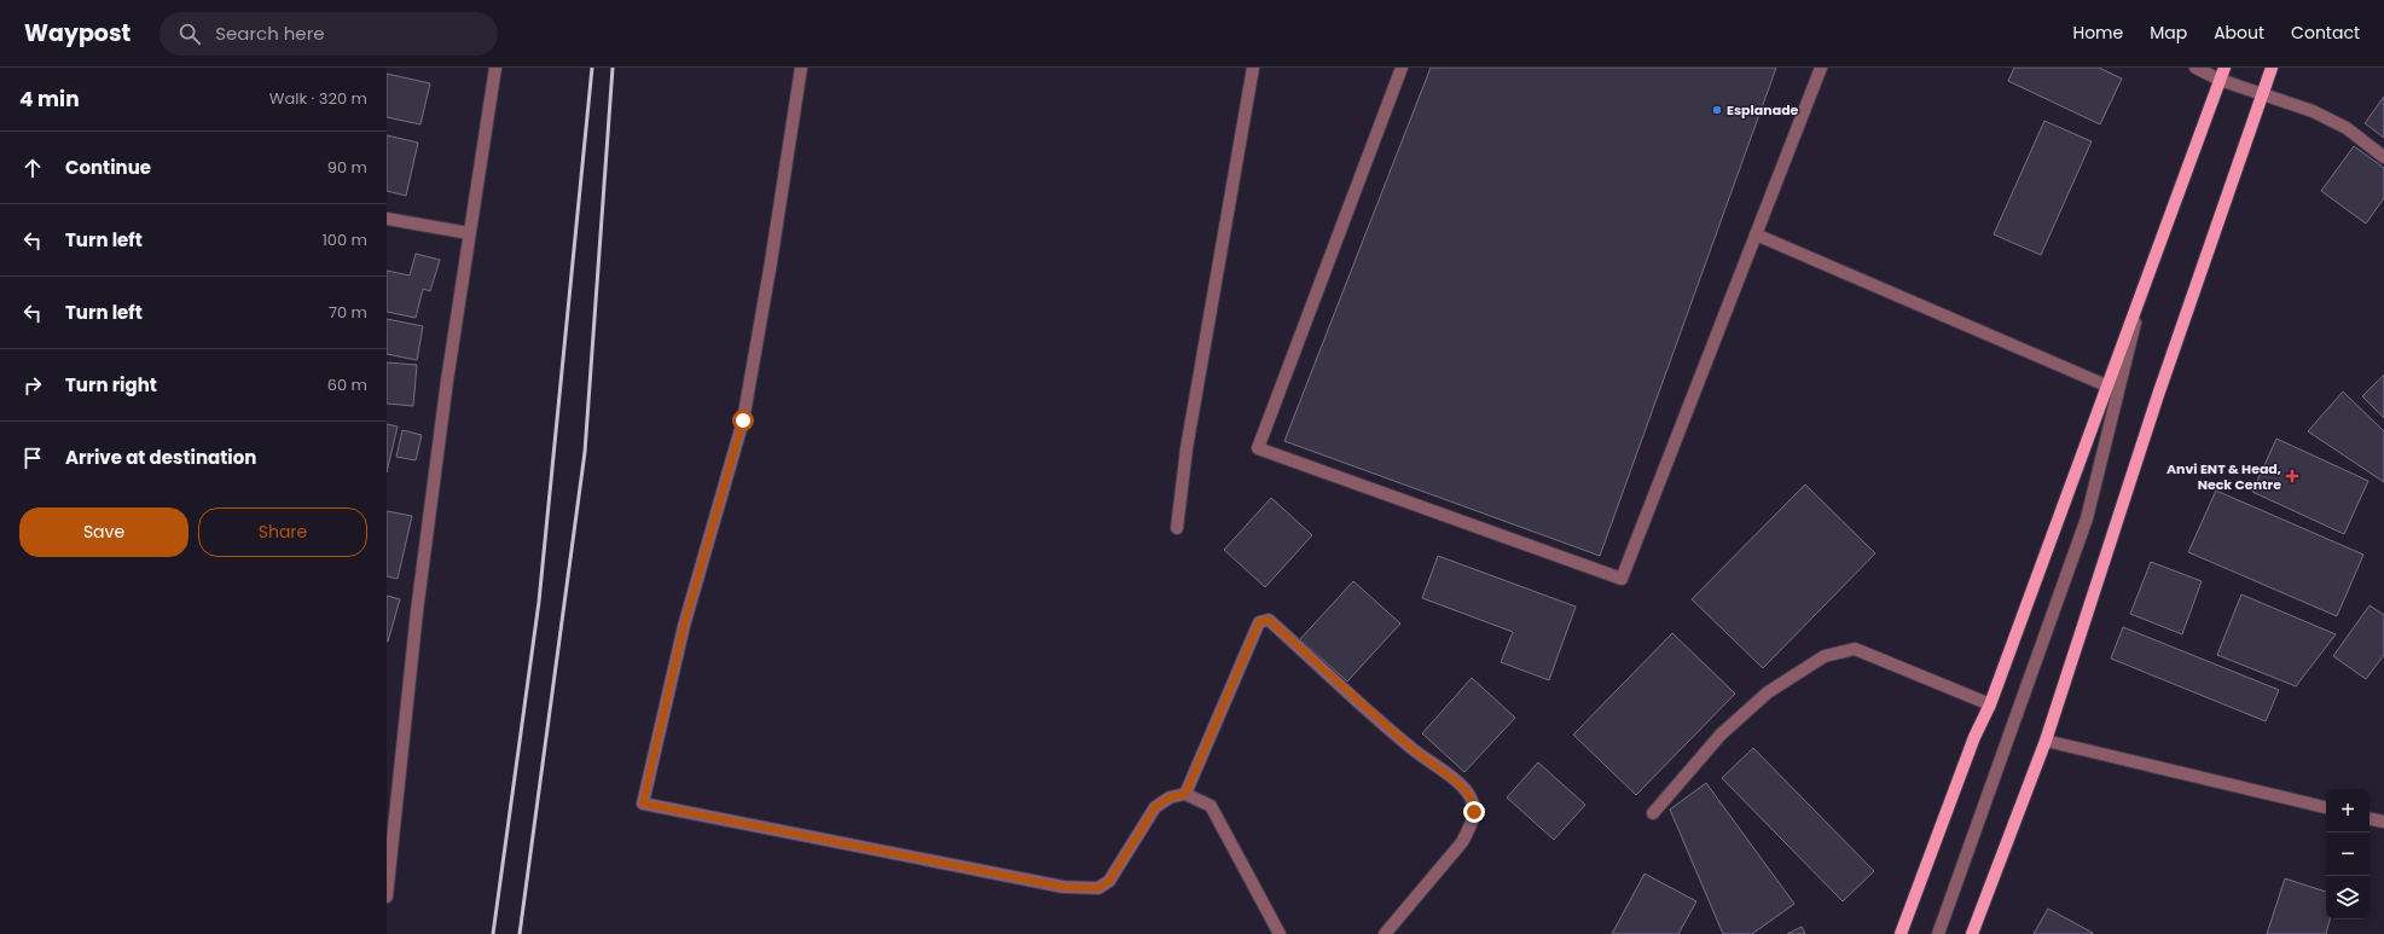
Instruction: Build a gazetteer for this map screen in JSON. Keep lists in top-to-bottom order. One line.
{"places":{"other":["Esplanade"],"health":["Anvi ENT & Head, Neck Centre"]},"page":{"header":"Waypost","search":"Search here","nav":["Home","Map","About","Contact"],"heading":["4 min","Walk · 320 m"],"list":[["Continue","90 m"],["Turn left","100 m"],["Turn left","70 m"],["Turn right","60 m"],"Arrive at destination"],"buttons":["Save","Share"],"map_buttons":["+","−"]}}
